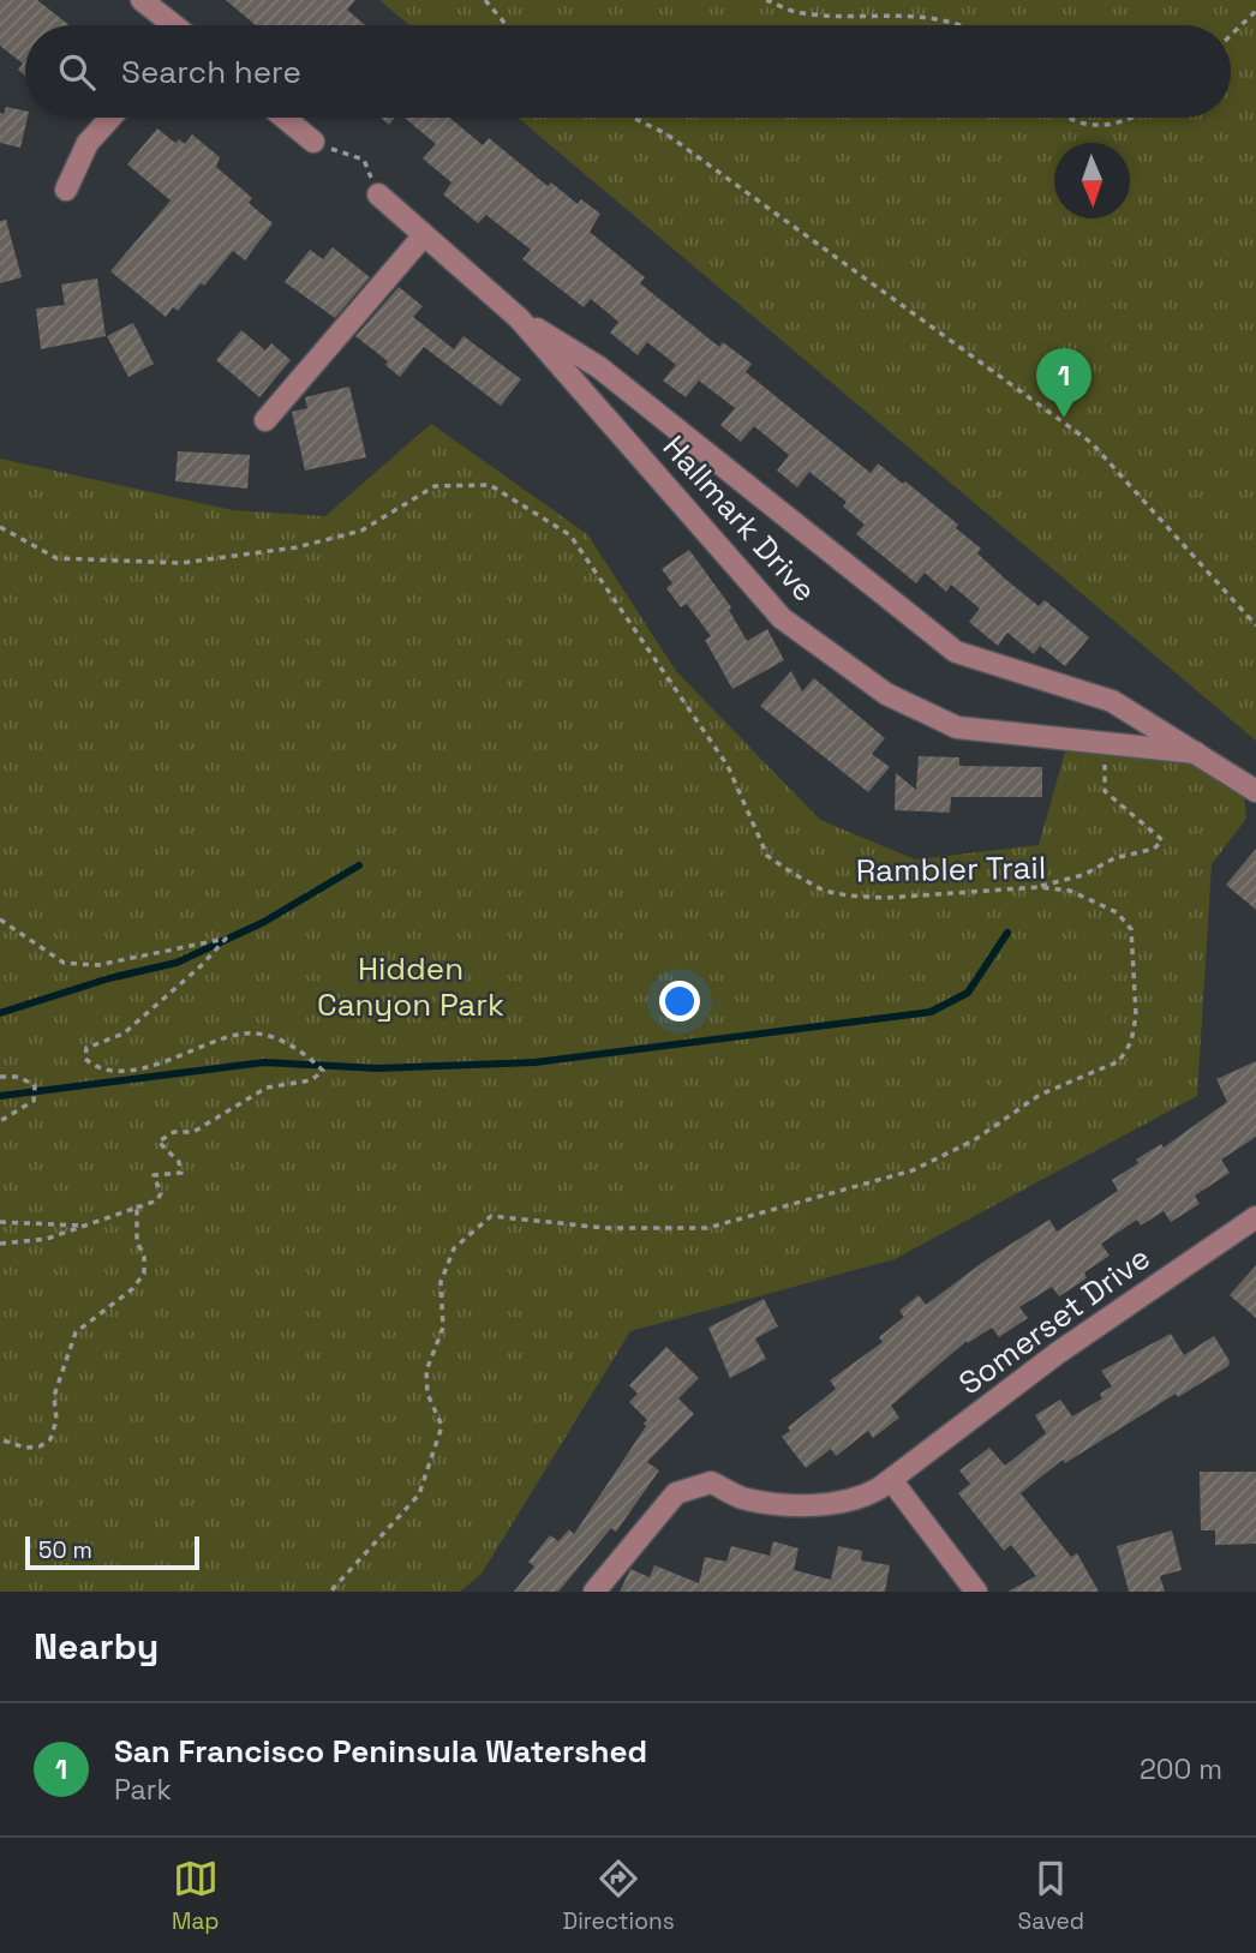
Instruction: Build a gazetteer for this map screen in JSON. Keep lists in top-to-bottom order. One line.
{"streets":{"street":["Hallmark Drive","Somerset Drive"],"path":["Rambler Trail"]},"parks":["Hidden Canyon Park"],"scale_bar":"50 m","north":"bottom","page":{"search":"Search here","pins":"1","scale":"50 m","heading":"Nearby","list":[{"mark":"1","name":"San Francisco Peninsula Watershed","note":"Park","value":"200 m"}],"nav":["Map","Directions","Saved"]}}
